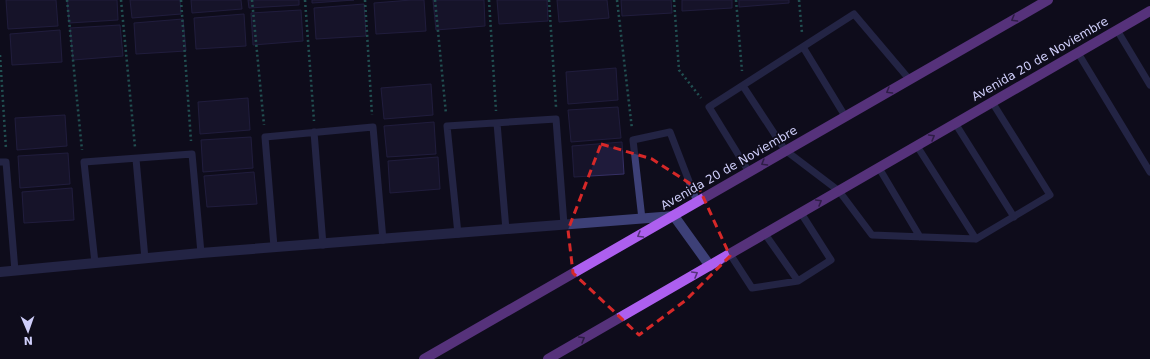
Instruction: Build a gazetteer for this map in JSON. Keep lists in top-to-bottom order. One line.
{"streets":{"main road":["Avenida 20 de Noviembre"]},"north":"bottom"}
